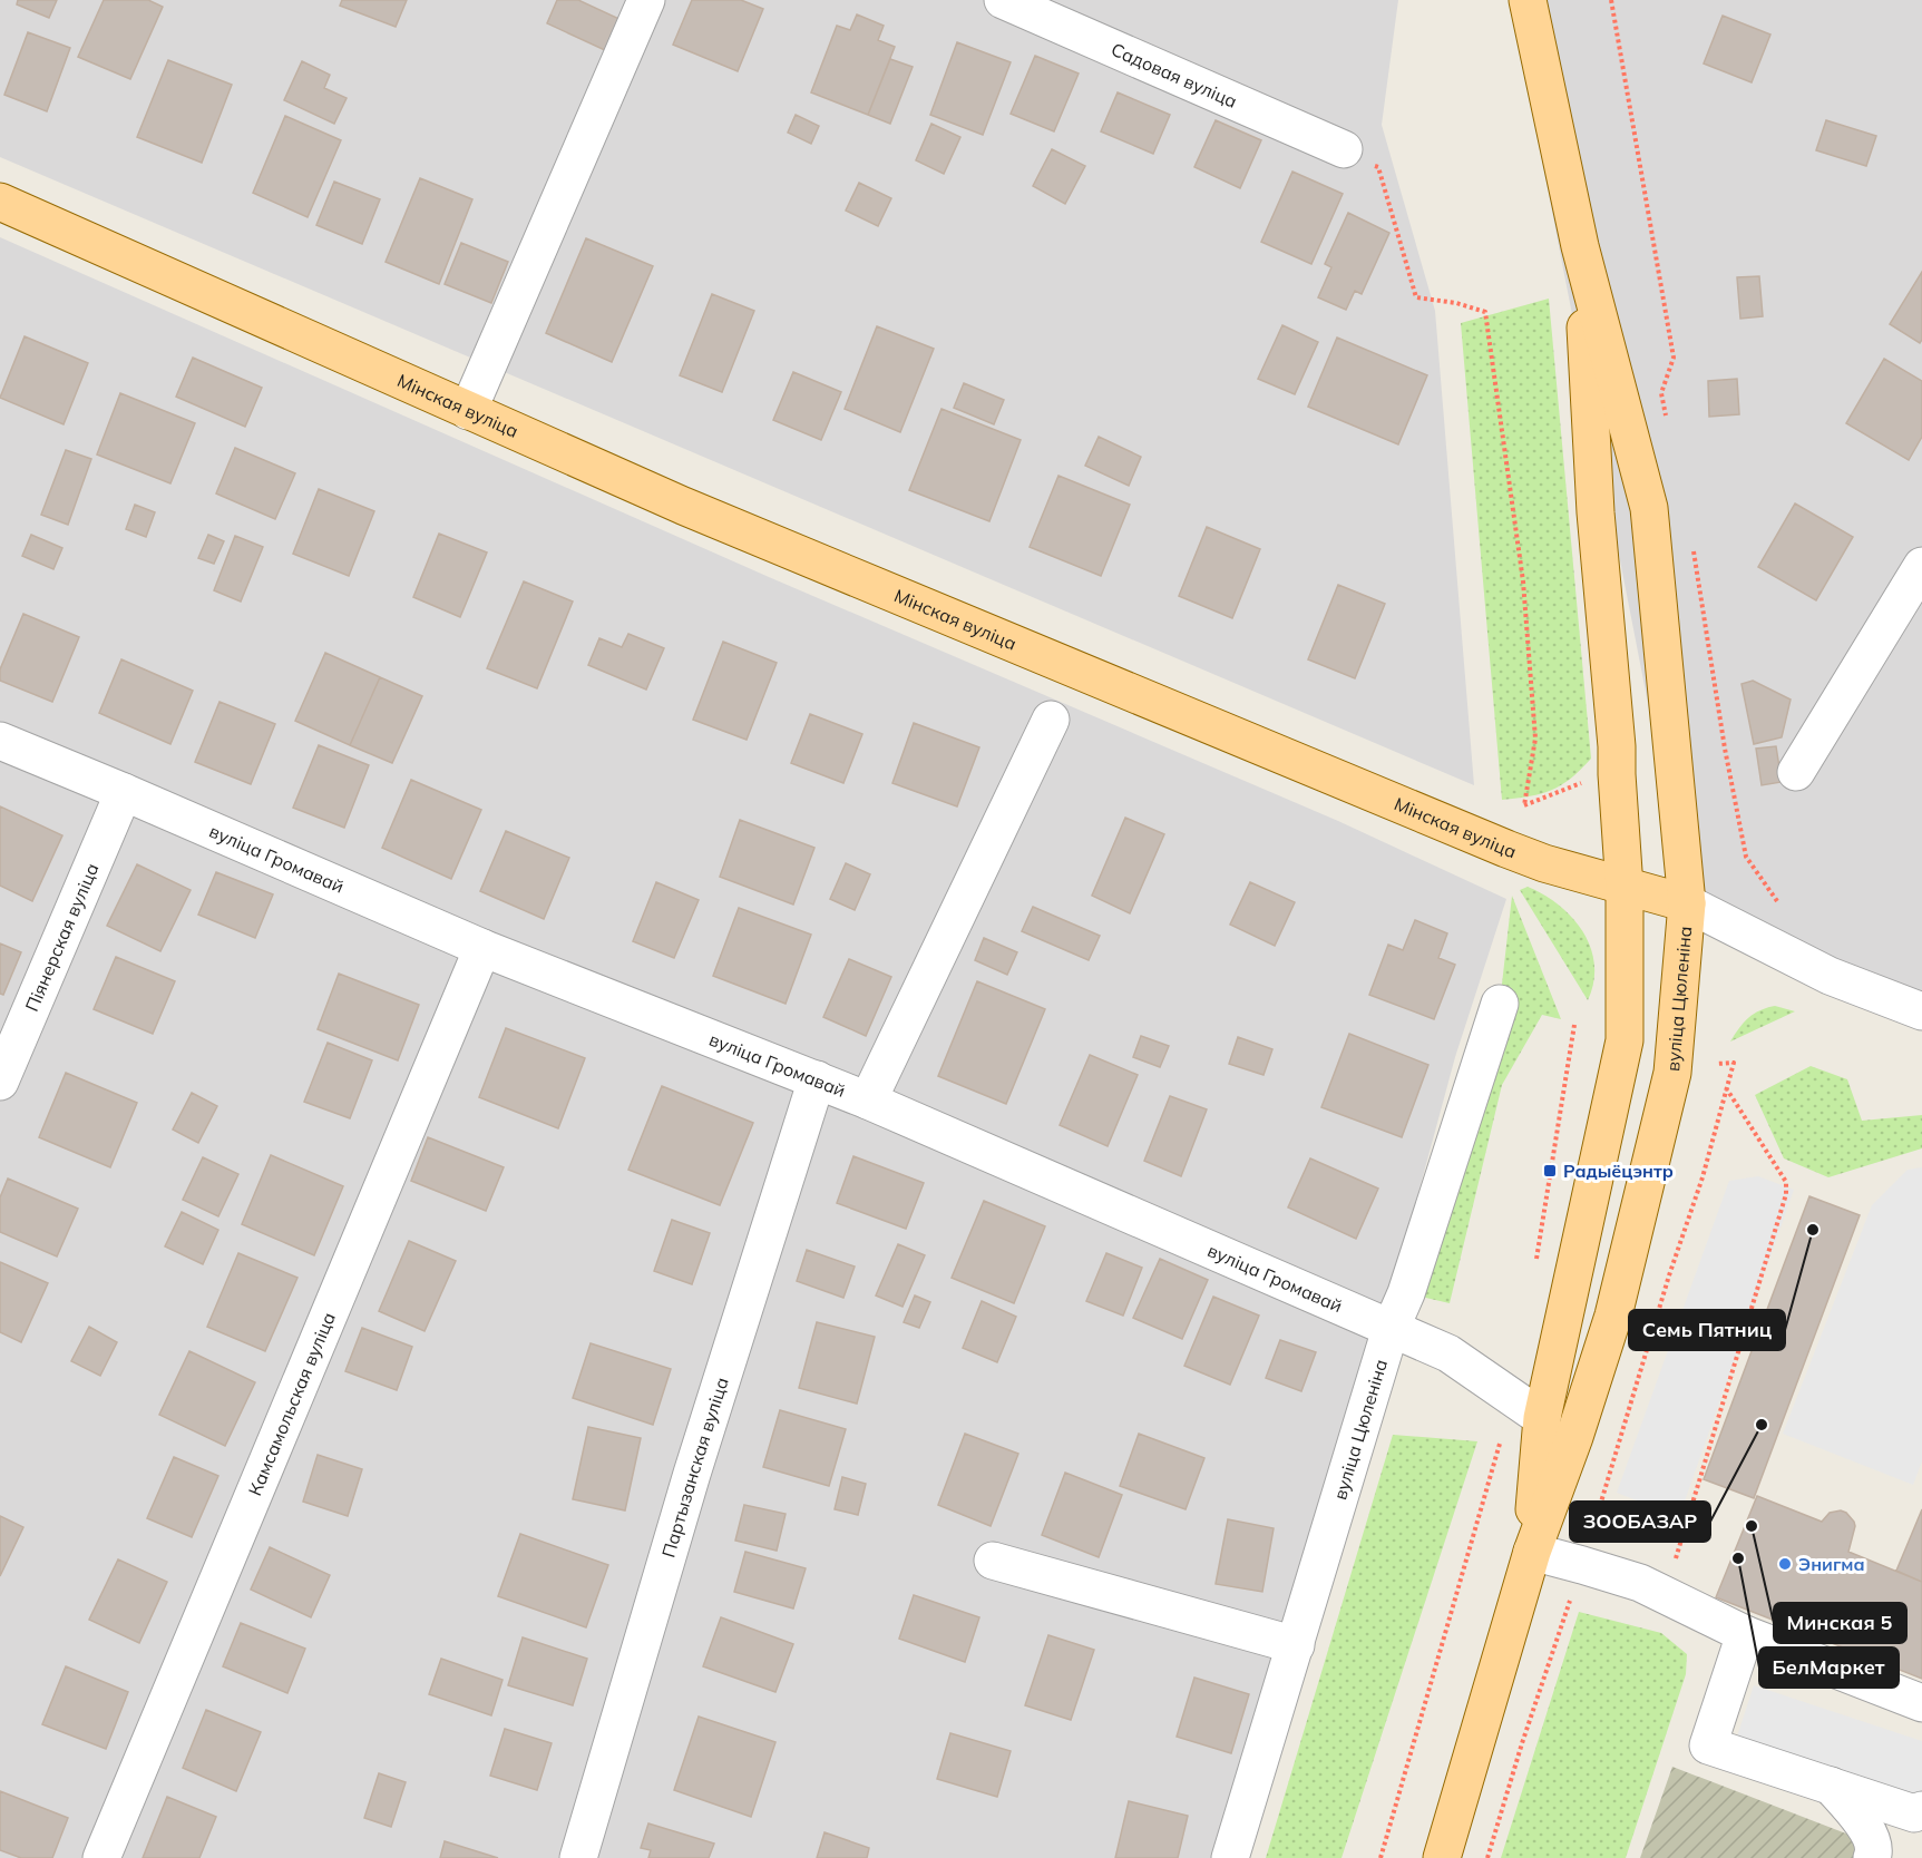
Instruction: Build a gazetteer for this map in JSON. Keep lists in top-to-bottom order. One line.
{"streets":{"main road":["Мінская вуліца","вуліца Цюленіна"],"street":["Садовая вуліца","вуліца Громавай","Піянерская вуліца","Камсамольская вуліца","Партызанская вуліца"]},"crossings":[["Мінская вуліца","вуліца Цюленіна"],["вуліца Громавай","Піянерская вуліца"],["вуліца Громавай","вуліца Цюленіна"],["вуліца Громавай","Камсамольская вуліца"],["вуліца Громавай","Партызанская вуліца"]],"places":{"transit":["Радыёцэнтр"],"other":["Семь Пятниц","ЗООБАЗАР","Минская 5","БелМаркет","Энигма"]}}
